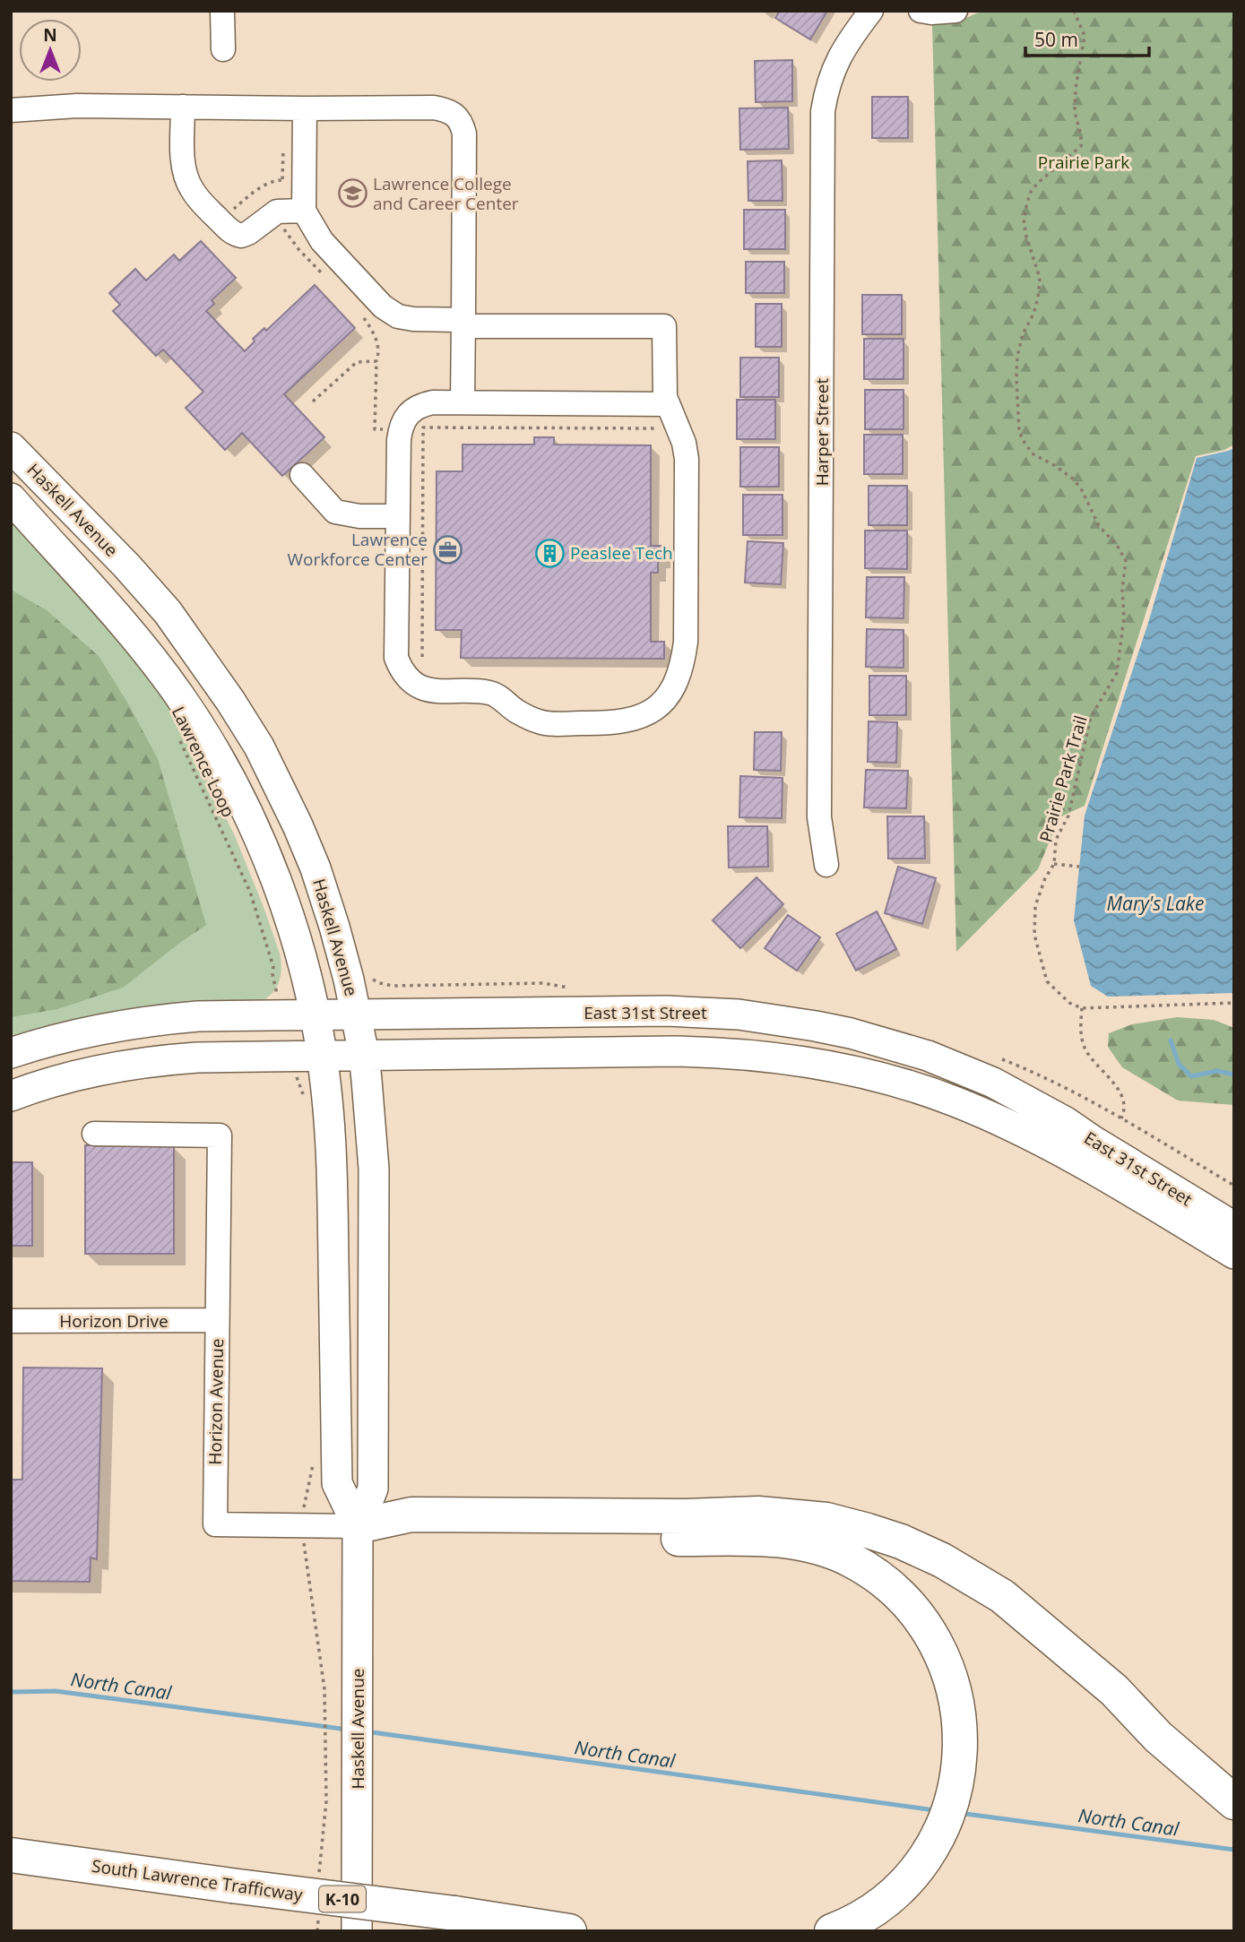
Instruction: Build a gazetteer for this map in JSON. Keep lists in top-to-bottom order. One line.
{"streets":{"highway":["South Lawrence Trafficway","K-10"],"main road":["Haskell Avenue","East 31st Street"],"street":["Harper Street","Horizon Drive","Horizon Avenue"],"path":["Lawrence Loop","Prairie Park Trail"]},"crossings":[["Haskell Avenue","East 31st Street"],["Haskell Avenue","Horizon Avenue"],["Horizon Drive","Horizon Avenue"]],"water":["Mary's Lake","North Canal"],"parks":["Prairie Park"],"places":{"school or university":["Lawrence College and Career Center"],"office":["Lawrence Workforce Center"],"building":["Peaslee Tech"]},"scale_bar":"50 m","north":"top"}
